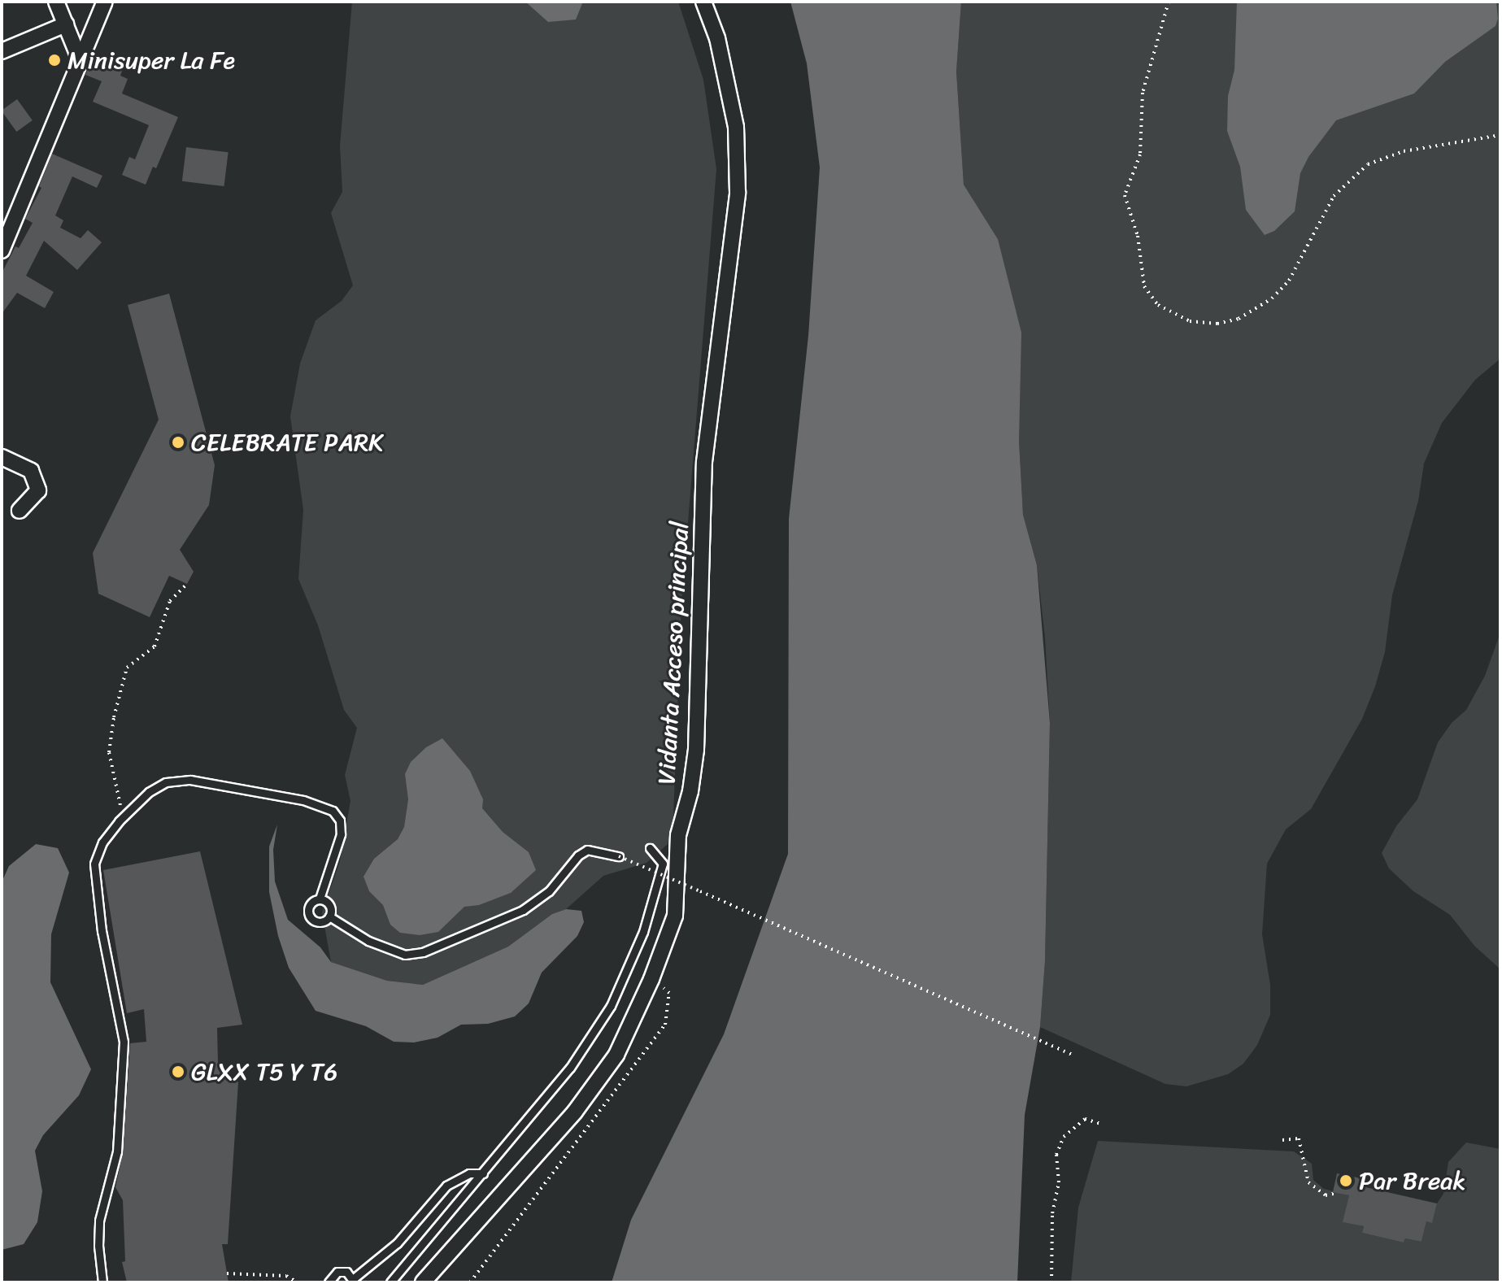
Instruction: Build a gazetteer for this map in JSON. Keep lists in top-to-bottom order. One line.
{"streets":{"street":["Vidanta Acceso principal"]},"places":["Minisuper La Fe","CELEBRATE PARK","GLXX T5 Y T6","Par Break"]}
